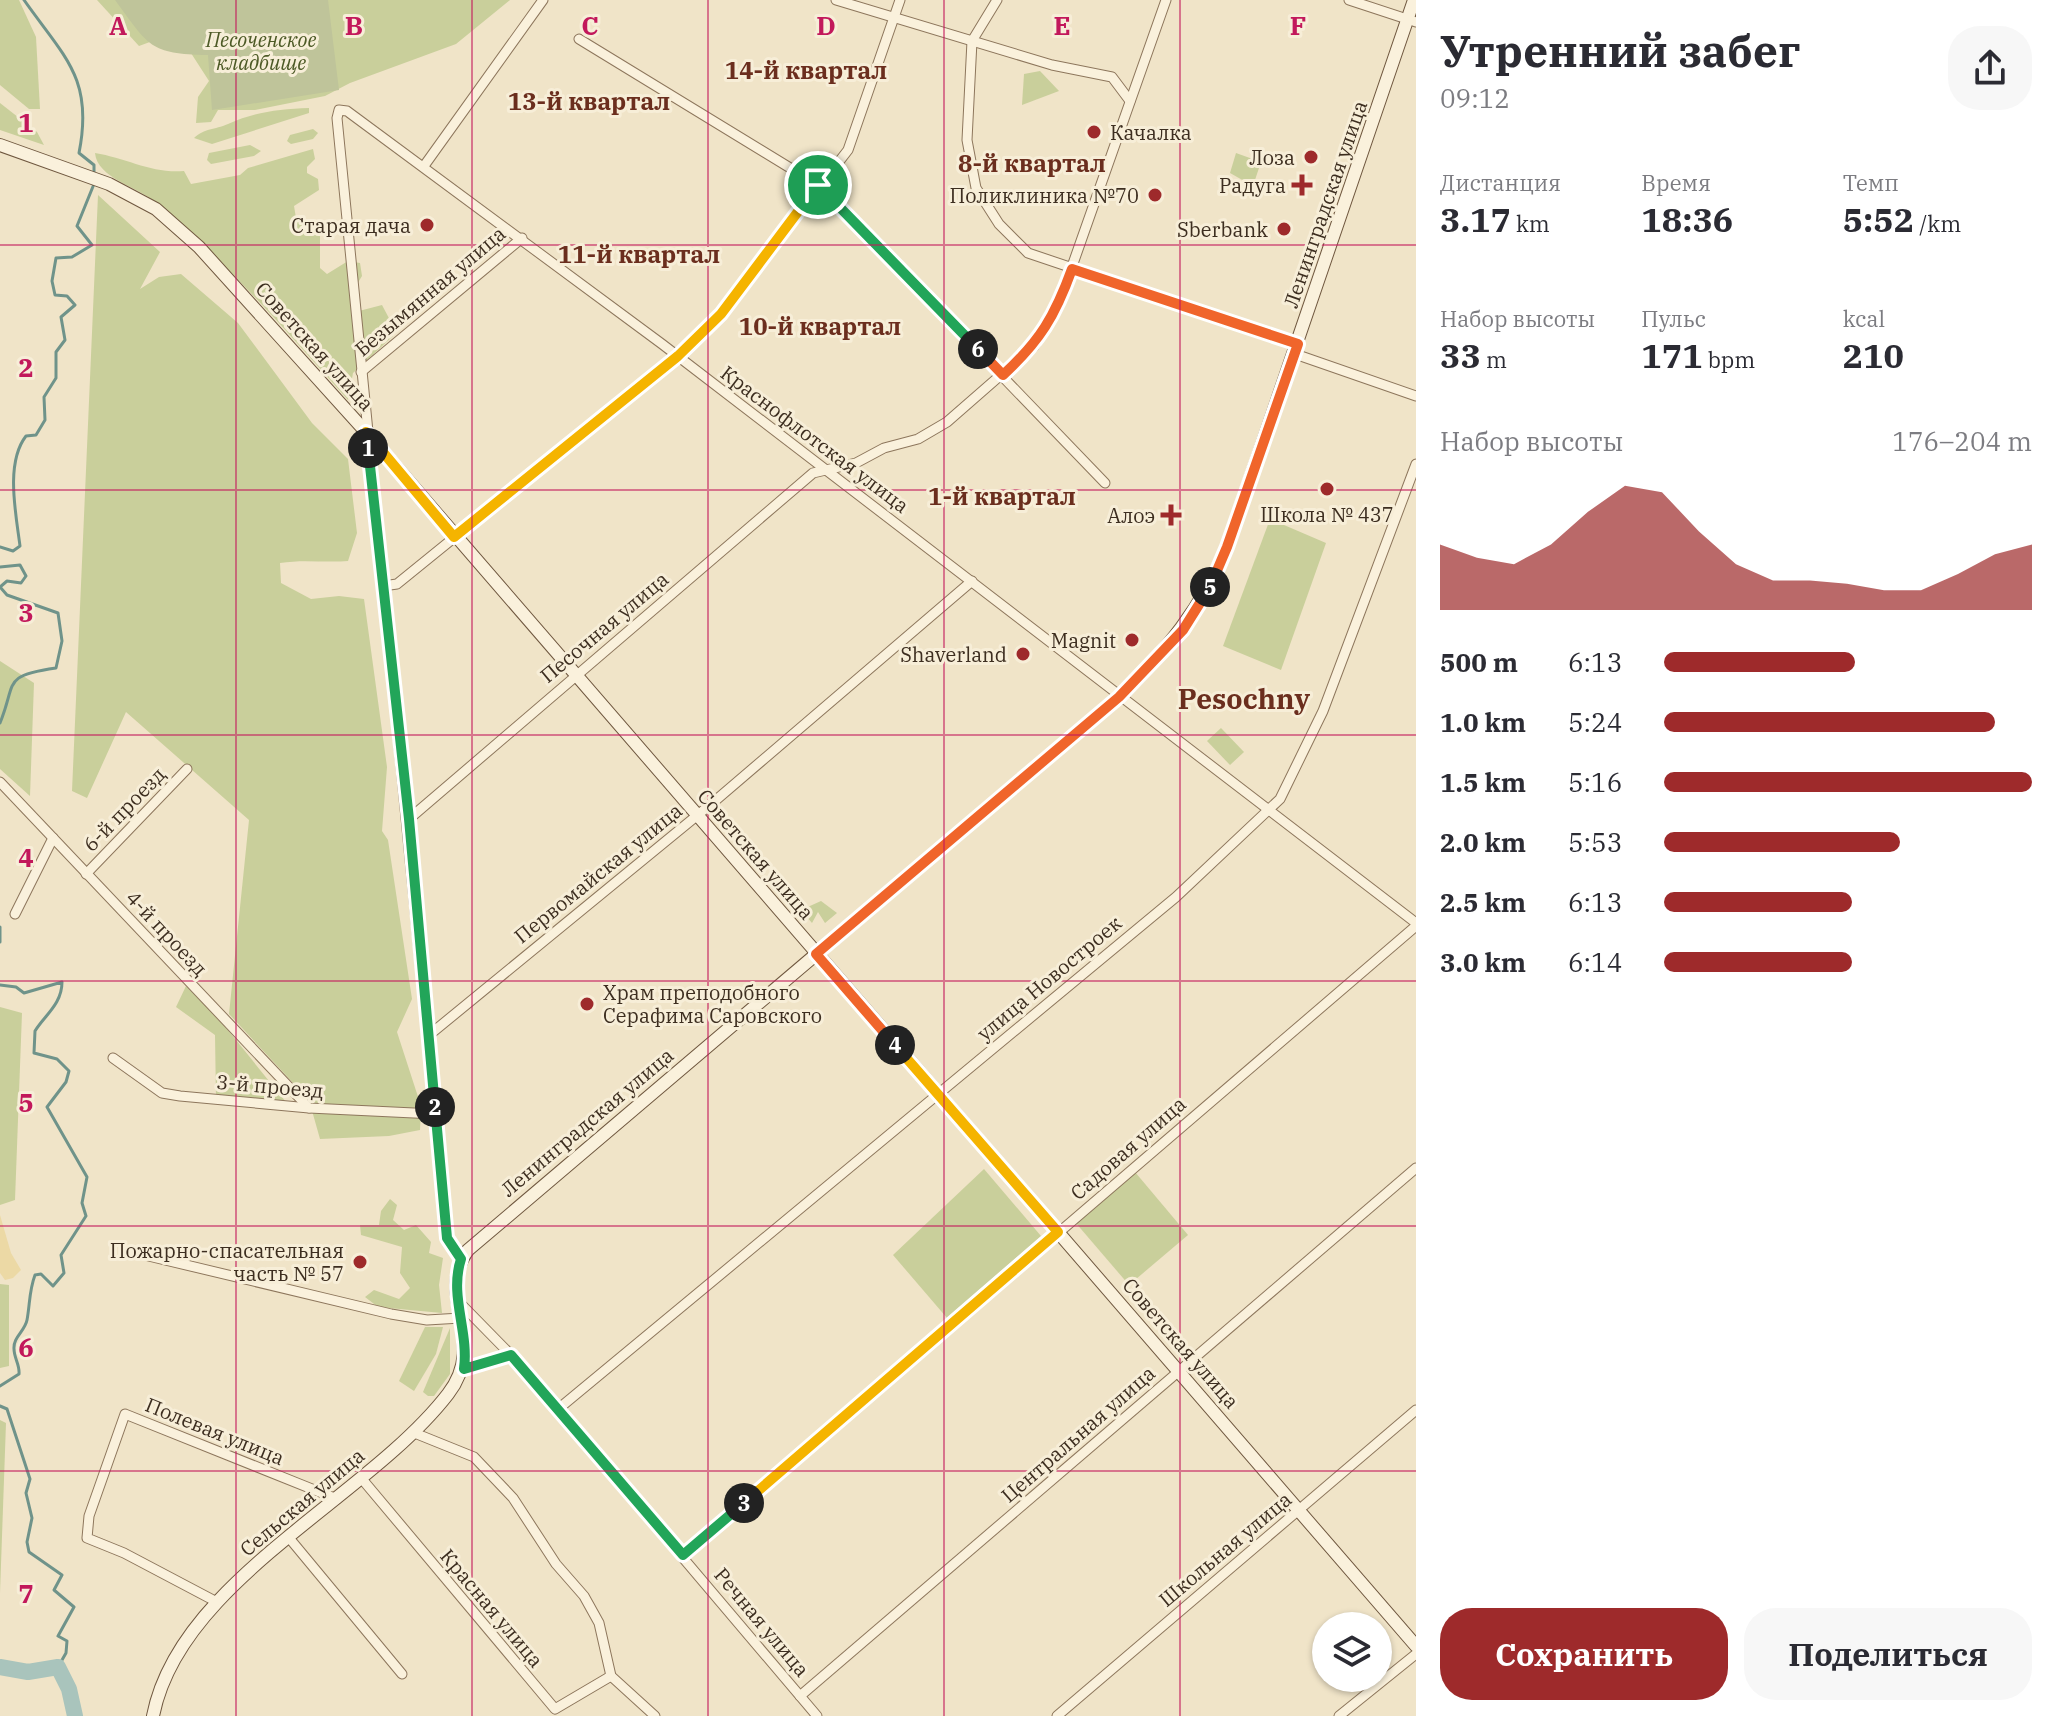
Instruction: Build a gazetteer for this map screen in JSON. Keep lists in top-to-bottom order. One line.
{"streets":{"main road":["Ленинградская улица","Советская улица","Сельская улица"],"street":["Безымянная улица","Краснофлотская улица","Песочная улица","6-й проезд","Первомайская улица","4-й проезд","улица Новостроек","3-й проезд","Садовая улица","Полевая улица","Центральная улица","Школьная улица","Красная улица","Речная улица"]},"crossings":[["Ленинградская улица","Советская улица"],["Ленинградская улица","Краснофлотская улица"],["Безымянная улица","Краснофлотская улица"],["Советская улица","Песочная улица"],["Советская улица","Первомайская улица"],["Советская улица","улица Новостроек"],["Советская улица","Садовая улица"],["Советская улица","Центральная улица"],["Советская улица","Школьная улица"],["Краснофлотская улица","Песочная улица"],["Краснофлотская улица","Первомайская улица"],["Краснофлотская улица","улица Новостроек"],["Краснофлотская улица","Садовая улица"],["6-й проезд","4-й проезд"],["4-й проезд","3-й проезд"],["улица Новостроек","Речная улица"],["Садовая улица","Речная улица"],["Полевая улица","Сельская улица"],["Центральная улица","Речная улица"],["Сельская улица","Красная улица"]],"districts":["14-й квартал","13-й квартал","8-й квартал","11-й квартал","10-й квартал","1-й квартал","Pesochny"],"parks":["Песоченское кладбище"],"places":{"other":["Качалка","Лоза","Поликлиника №70","Старая дача","Sberbank","Школа № 437","Magnit","Shaverland","Храм преподобного Серафима Саровского","Пожарно-спасательная часть № 57"],"health":["Радуга","Алоэ"]},"page":{"heading":["Утренний забег","09:12"],"stats":[["Дистанция","3.17 km"],["Время","18:36"],["Темп","5:52 /km"],["Набор высоты","33 m"],["Пульс","171 bpm"],["kcal","210"]],"pins":["6","1","5","4","2","3"],"chart":["Набор высоты","176–204 m"],"list":[{"name":"500 m","note":"6:13"},{"name":"1.0 km","note":"5:24"},{"name":"1.5 km","note":"5:16"},{"name":"2.0 km","note":"5:53"},{"name":"2.5 km","note":"6:13"},{"name":"3.0 km","note":"6:14"}],"buttons":["Сохранить","Поделиться"]},"grid":{"columns":["A","B","C","D","E","F"],"rows":["1","2","3","4","5","6","7"]}}
